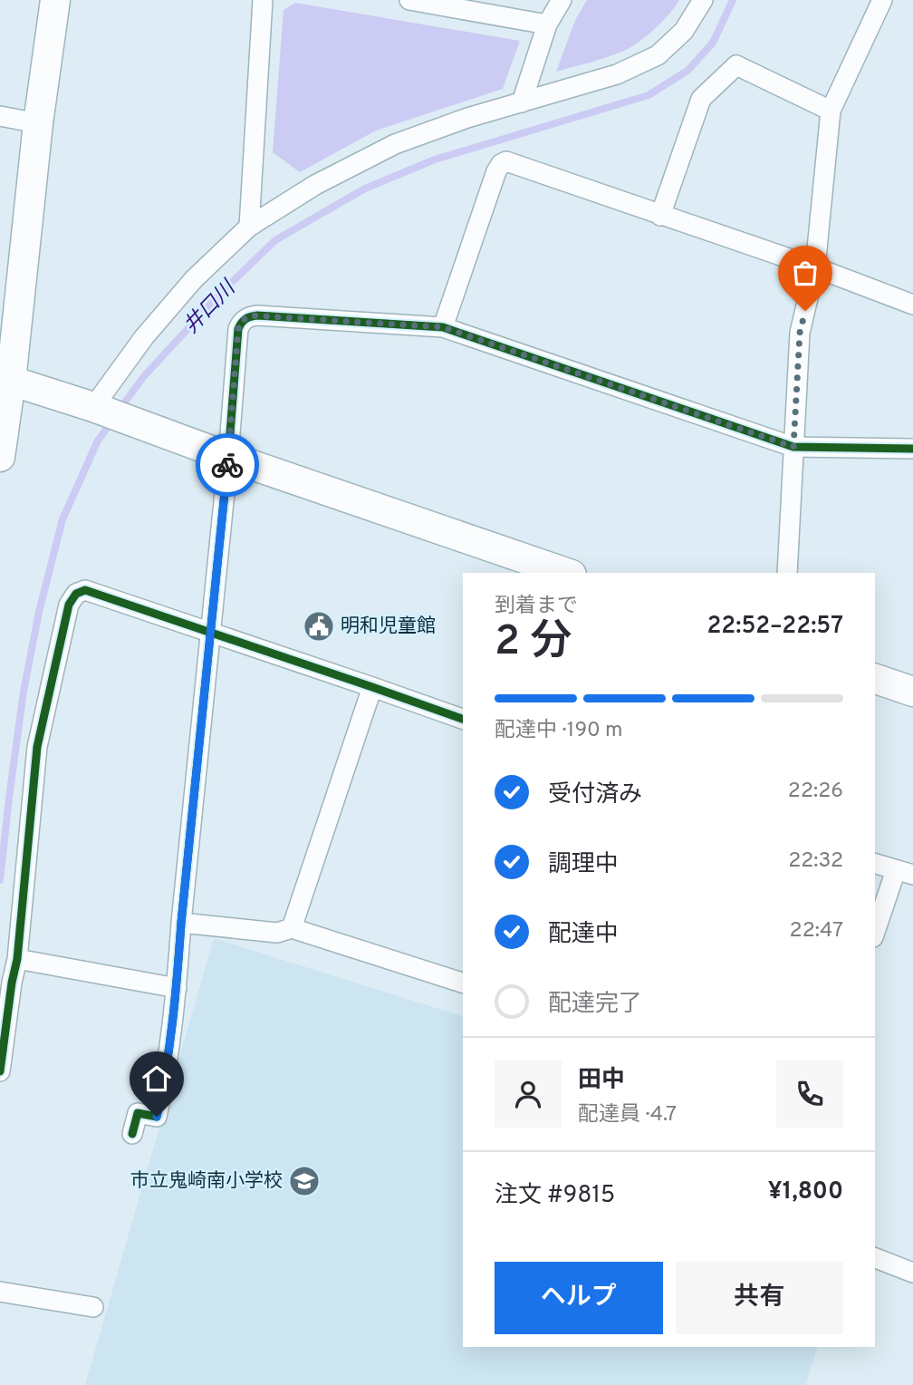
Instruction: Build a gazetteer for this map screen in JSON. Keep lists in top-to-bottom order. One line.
{"water":["井口川"],"places":{"public building":["明和児童館"],"school or university":["市立鬼崎南小学校"]},"page":{"heading":["2 分","到着まで","22:52–22:57"],"panel":["田中","配達員 · 4.7","注文 #9815","¥1,800"],"bar":"配達中 · 190 m","list":[["受付済み","22:26"],["調理中","22:32"],["配達中","22:47"],"配達完了"],"buttons":["ヘルプ","共有"]}}
